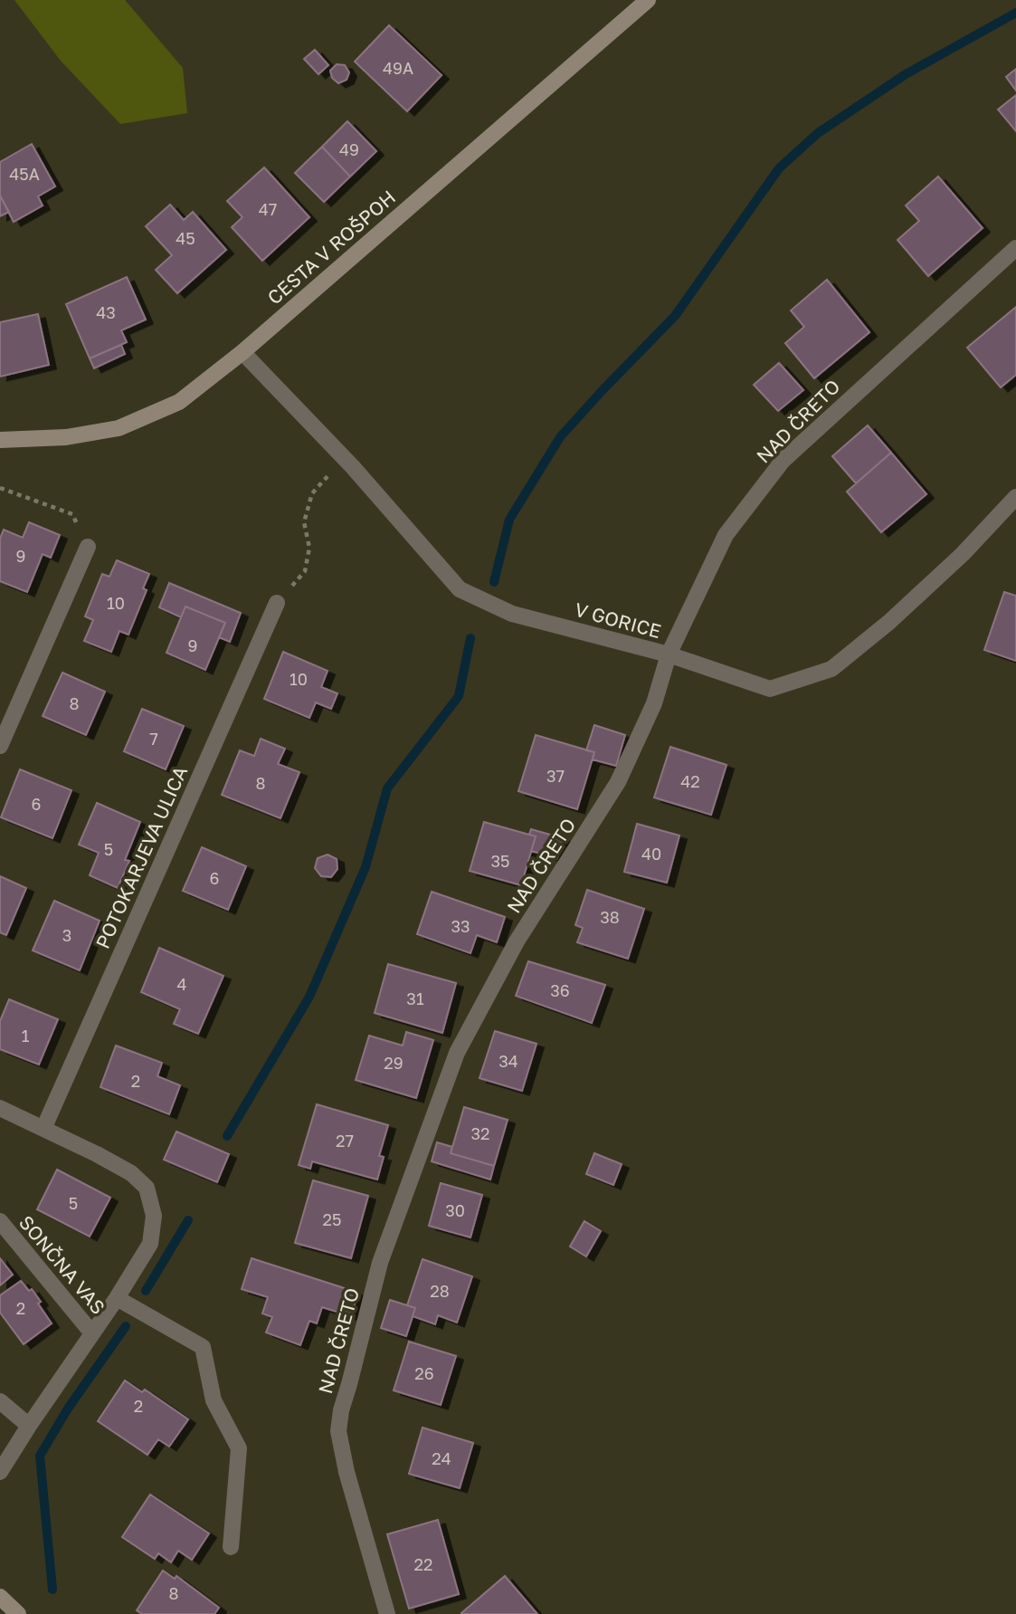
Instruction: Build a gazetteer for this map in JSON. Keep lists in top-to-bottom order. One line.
{"streets":{"street":["CESTA V ROŠPOH","NAD ČRETO","V GORICE","POTOKARJEVA ULICA","SONČNA VAS"]},"crossings":[["CESTA V ROŠPOH","V GORICE"],["NAD ČRETO","V GORICE"]],"house_numbers":["49A","49","45A","47","45","43","9","10","9","10","8","7","37","42","8","6","5","40","35","6","38","33","3","4","36","31","1","34","29","2","32","27","5","30","25","28","2","26","2","24","22","8"]}
